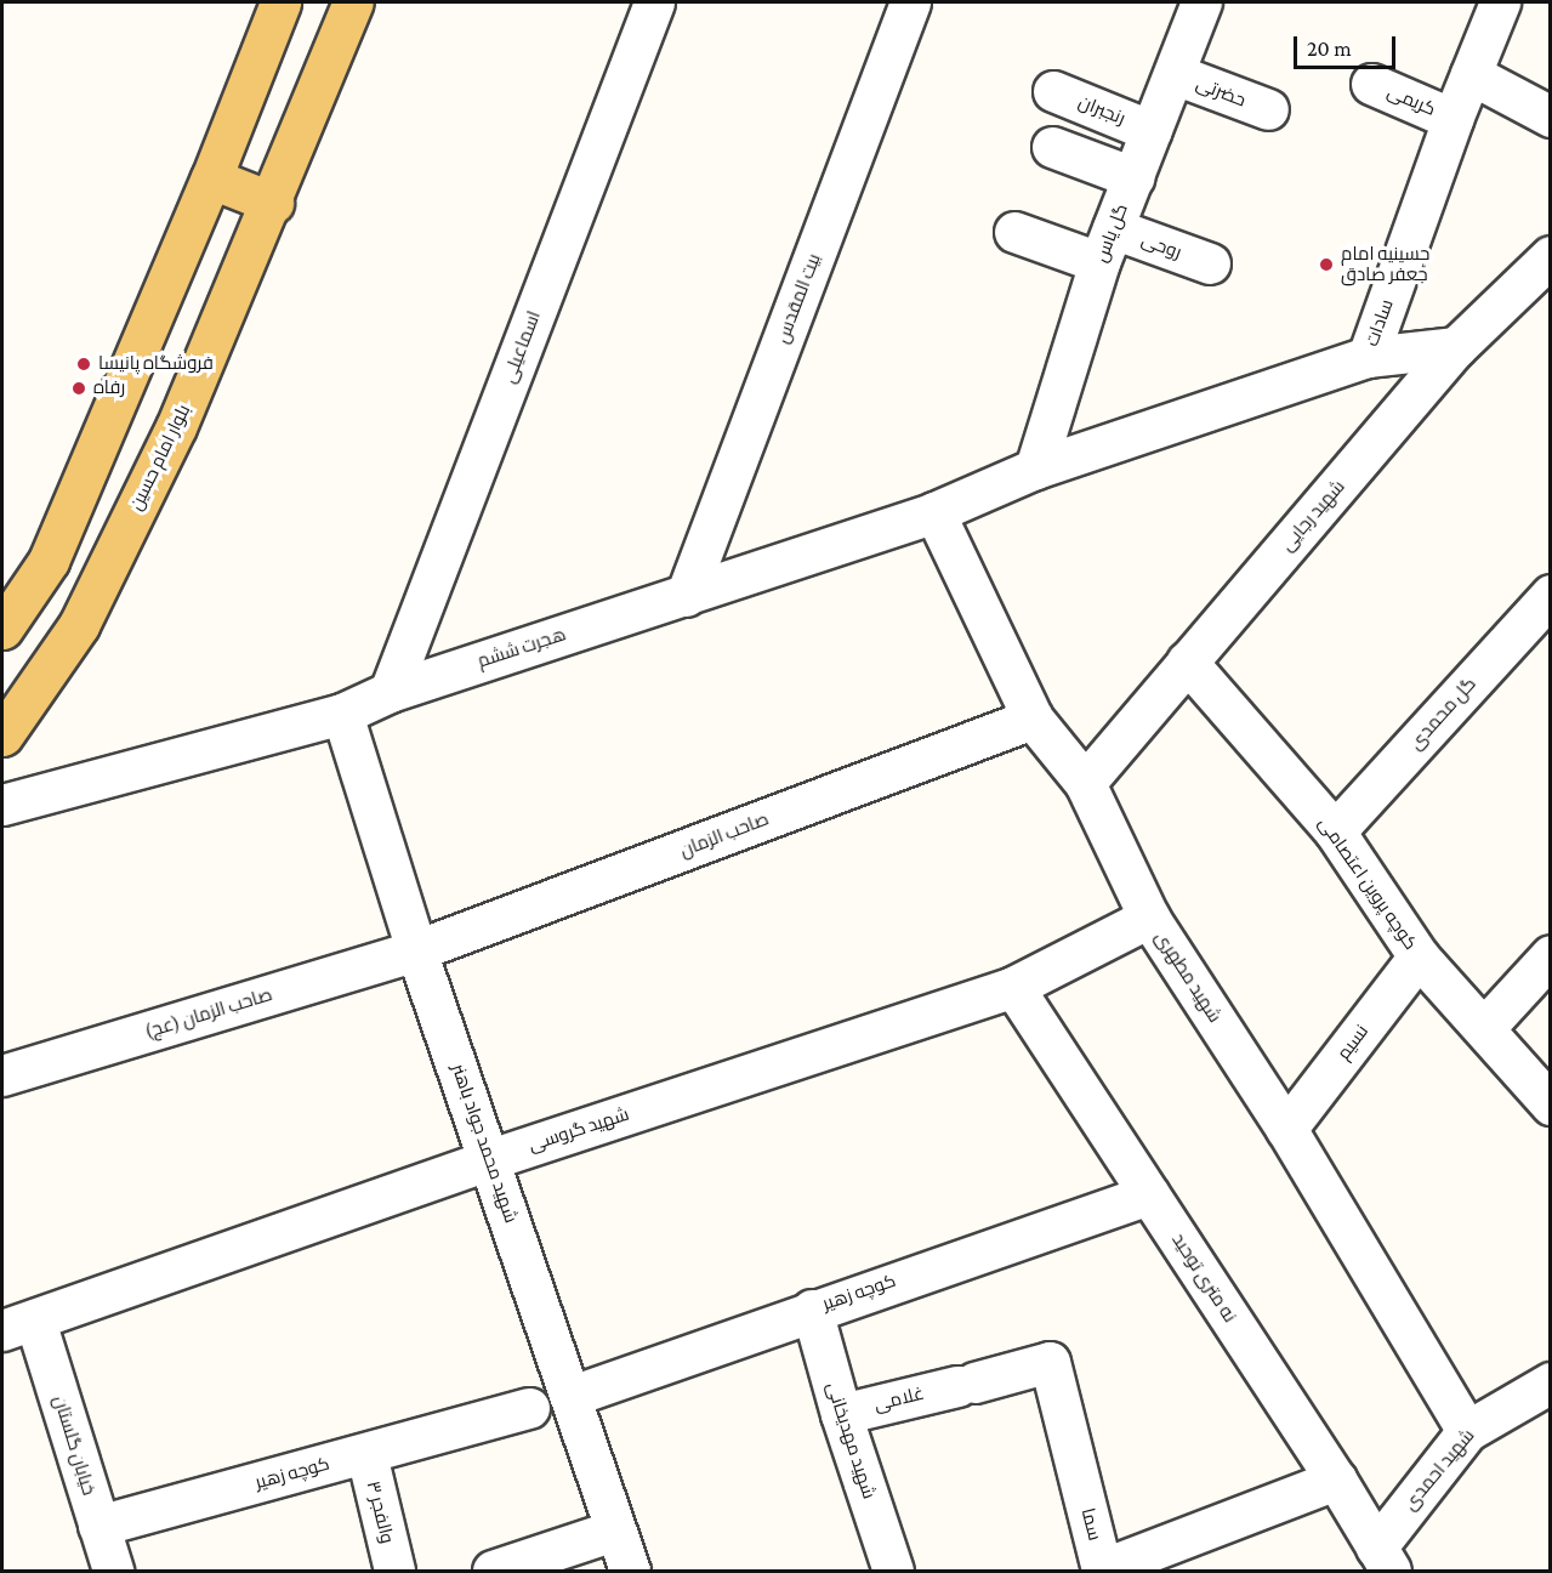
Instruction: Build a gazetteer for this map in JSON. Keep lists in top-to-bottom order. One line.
{"streets":{"main road":["بلوار امام حسین"],"street":["حضرتی","کریمی","رنجبران","گل یاس","روحی","بیت المقدس","سادات","اسماعیلی","شهید رجایی","هجرت ششم","گل محمدی","صاحب الزمان","کوچه پروین اعتصامی","شهید مطهری","صاحب الزمان (عج)","نسیم","شهید گروسی","شهید محمد جواد باهنر","نه متری توحید","کوچه زهیر","غلامی","شهید مهدیخانی","خیابان گلستان","شهید احمدی","والفجر ۳","سما"]},"crossings":[["حضرتی","گل یاس"],["کریمی","سادات"],["رنجبران","گل یاس"],["گل یاس","روحی"],["گل یاس","سادات"],["گل یاس","هجرت ششم"],["بیت المقدس","هجرت ششم"],["سادات","هجرت ششم"],["اسماعیلی","هجرت ششم"],["شهید رجایی","کوچه پروین اعتصامی"],["شهید رجایی","شهید مطهری"],["هجرت ششم","شهید مطهری"],["هجرت ششم","شهید محمد جواد باهنر"],["گل محمدی","کوچه پروین اعتصامی"],["صاحب الزمان","شهید مطهری"],["صاحب الزمان","صاحب الزمان (عج)"],["صاحب الزمان","شهید محمد جواد باهنر"],["کوچه پروین اعتصامی","نسیم"],["شهید مطهری","نسیم"],["شهید مطهری","شهید گروسی"],["شهید مطهری","شهید احمدی"],["صاحب الزمان (عج)","شهید محمد جواد باهنر"],["شهید گروسی","شهید محمد جواد باهنر"],["شهید گروسی","نه متری توحید"],["شهید گروسی","خیابان گلستان"],["شهید محمد جواد باهنر","کوچه زهیر"],["نه متری توحید","کوچه زهیر"],["نه متری توحید","شهید احمدی"],["نه متری توحید","سما"],["کوچه زهیر","شهید مهدیخانی"],["کوچه زهیر","خیابان گلستان"],["کوچه زهیر","والفجر ۳"],["غلامی","شهید مهدیخانی"],["غلامی","سما"]],"places":["حسینیه امام جعفر صادق","فروشگاه پانیسا","رفاه"],"scale_bar":"20 m"}
